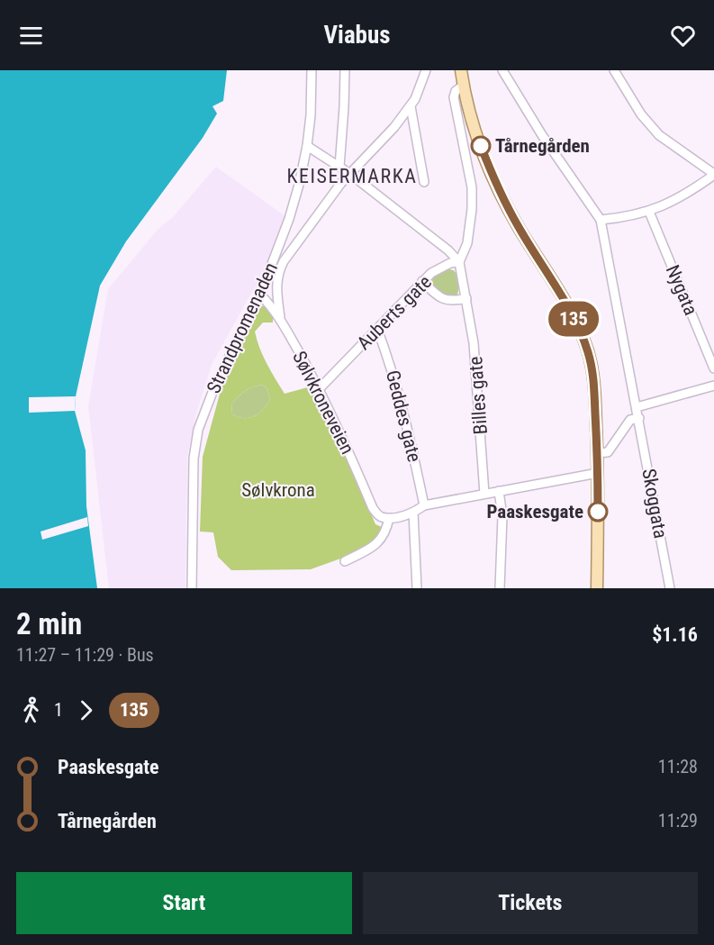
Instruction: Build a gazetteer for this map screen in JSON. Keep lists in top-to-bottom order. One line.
{"streets":{"street":["Nygata","Auberts gate","Strandpromenaden","Billes gate","Sølvkroneveien","Geddes gate","Skoggata"]},"crossings":[["Auberts gate","Billes gate"],["Auberts gate","Sølvkroneveien"],["Auberts gate","Geddes gate"],["Strandpromenaden","Sølvkroneveien"]],"districts":["KEISERMARKA"],"parks":["Sølvkrona"],"places":["Tårnegården","Paaskesgate"],"lines":["bus line 135"],"page":{"header":"Viabus","on_map":"135","heading":["2 min","11:27 – 11:29 · Bus","$1.16"],"legs":["1","135"],"list":[{"name":"Paaskesgate","value":"11:28"},{"name":"Tårnegården","value":"11:29"}],"buttons":["Start","Tickets"]}}
